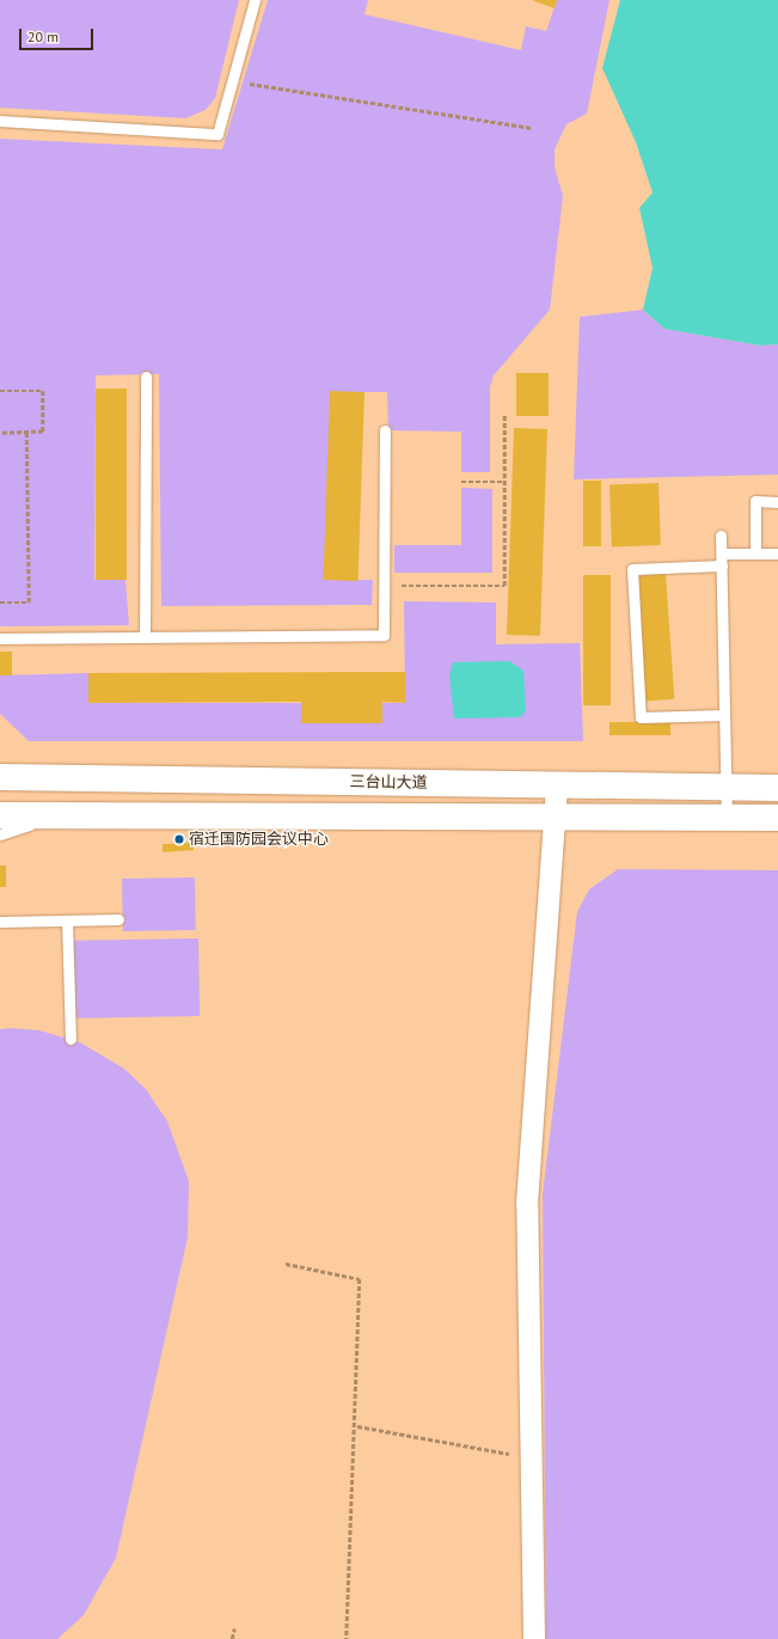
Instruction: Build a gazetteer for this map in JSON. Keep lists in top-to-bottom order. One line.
{"streets":{"main road":["三台山大道"]},"places":["宿迁国防园会议中心"],"scale_bar":"20 m"}
